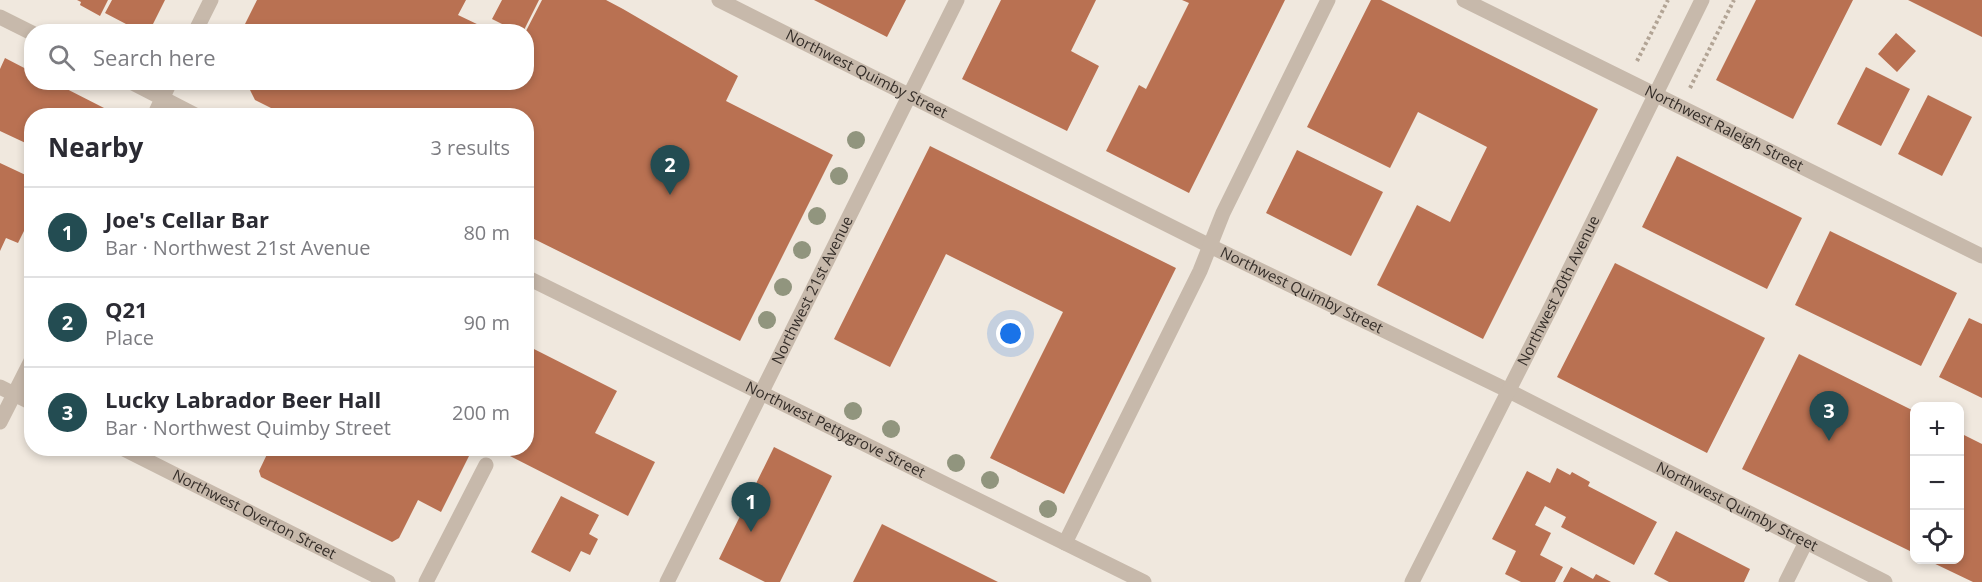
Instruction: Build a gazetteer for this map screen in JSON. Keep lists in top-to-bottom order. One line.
{"streets":{"street":["Northwest Quimby Street","Northwest Raleigh Street","Northwest 21st Avenue","Northwest 20th Avenue","Northwest Pettygrove Street","Northwest Overton Street"]},"crossings":[["Northwest Quimby Street","Northwest 21st Avenue"],["Northwest Quimby Street","Northwest 20th Avenue"],["Northwest Raleigh Street","Northwest 20th Avenue"],["Northwest 21st Avenue","Northwest Pettygrove Street"]],"page":{"search":"Search here","heading":["Nearby","3 results"],"pins":["2","3","1"],"list":[{"mark":"1","name":"Joe's Cellar Bar","note":"Bar · Northwest 21st Avenue","value":"80 m"},{"mark":"2","name":"Q21","note":"Place","value":"90 m"},{"mark":"3","name":"Lucky Labrador Beer Hall","note":"Bar · Northwest Quimby Street","value":"200 m"}],"map_buttons":["+","−"]}}
